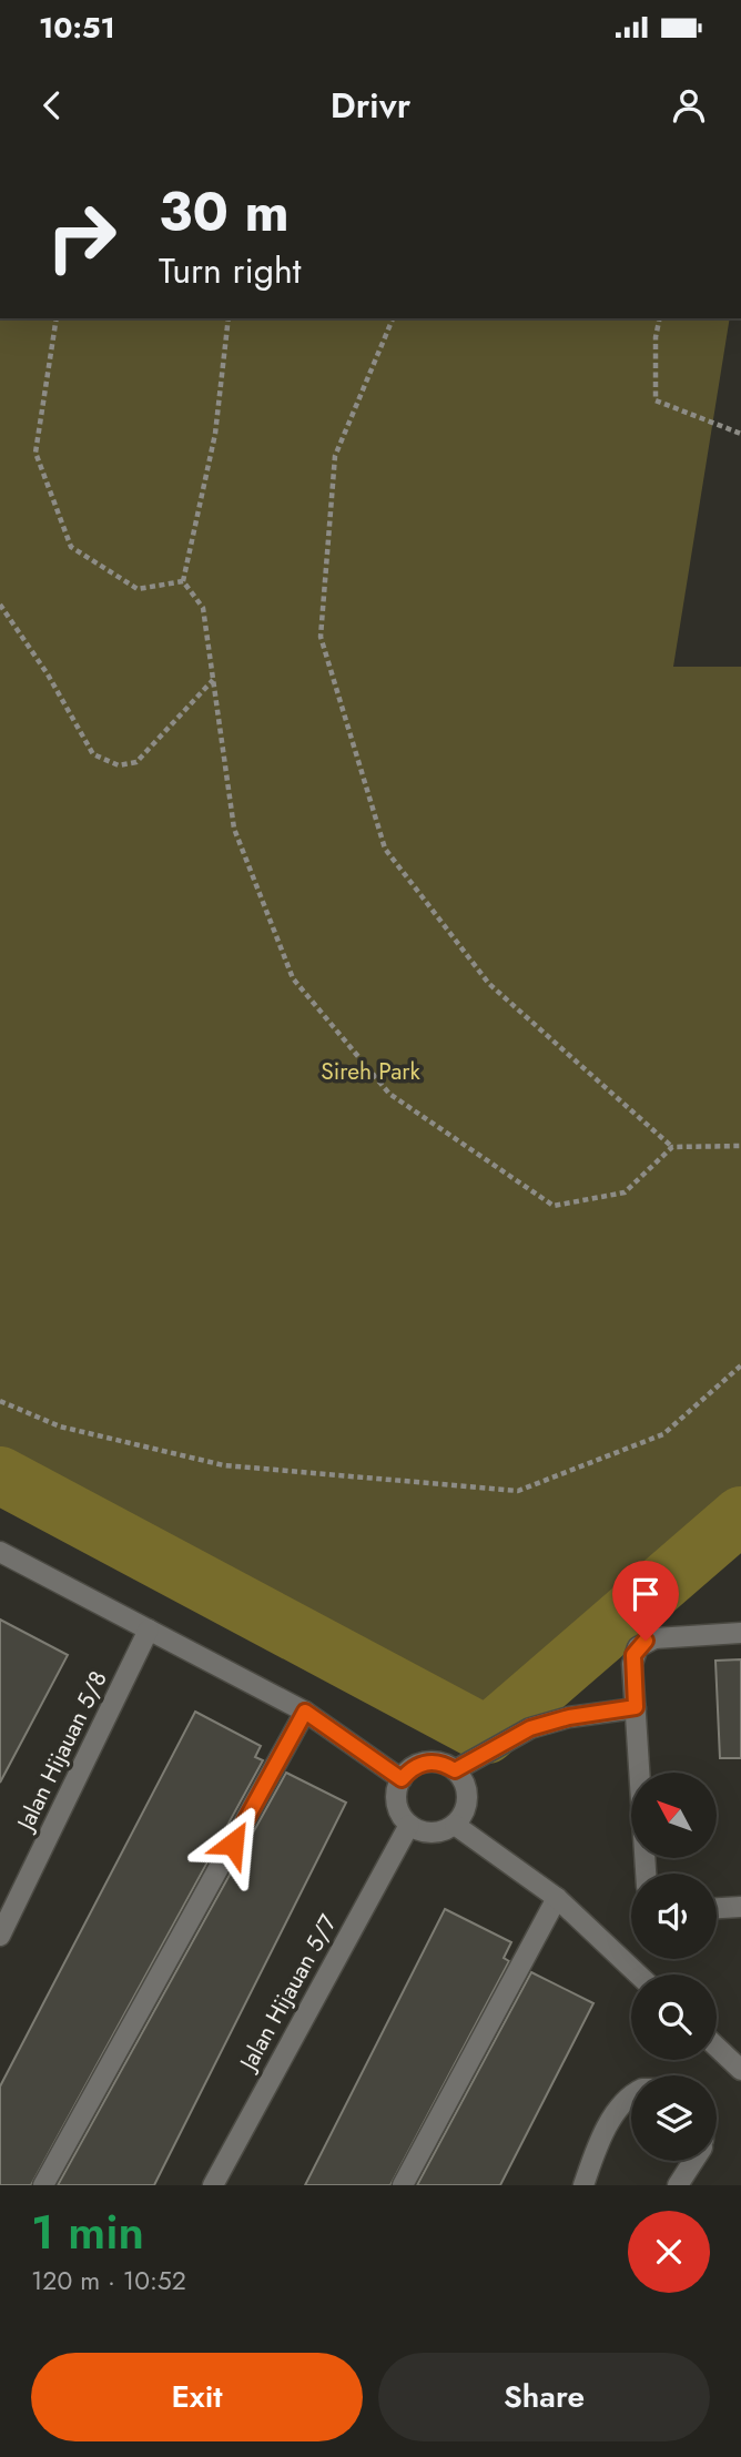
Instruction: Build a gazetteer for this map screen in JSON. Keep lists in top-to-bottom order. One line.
{"streets":{"street":["Jalan Hijauan 5/8","Jalan Hijauan 5/7"]},"parks":["Sireh Park"],"north":"top left","page":{"status":"10:51","header":"Drivr","turn":["30 m","Turn right"],"heading":["1 min","120 m · 10:52"],"buttons":["Exit","Share"]}}
